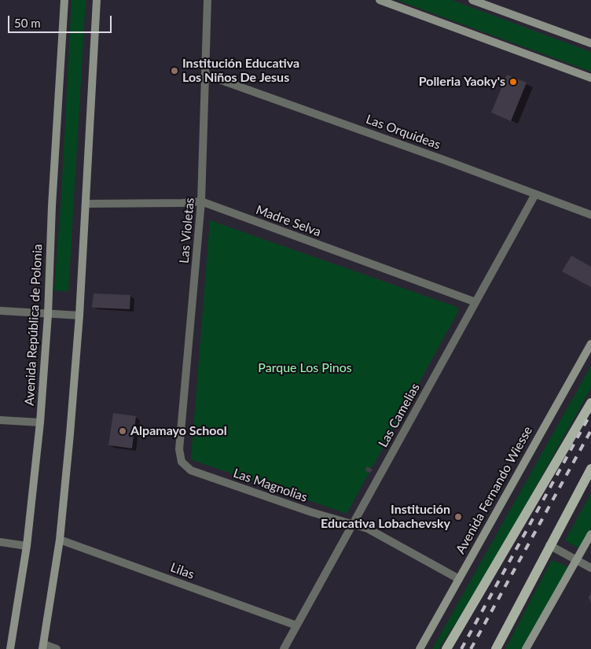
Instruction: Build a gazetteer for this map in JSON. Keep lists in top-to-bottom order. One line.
{"streets":{"main road":["Avenida República de Polonia","Avenida Fernando Wiesse"],"street":["Las Orquideas","Madre Selva","Las Violetas","Las Camelias","Las Magnolias","Lilas"]},"crossings":[["Las Orquideas","Las Violetas"],["Las Orquideas","Las Camelias"],["Madre Selva","Las Violetas"],["Madre Selva","Las Camelias"],["Las Violetas","Las Magnolias"],["Las Camelias","Las Magnolias"],["Las Camelias","Lilas"],["Las Magnolias","Avenida Fernando Wiesse"]],"parks":["Parque Los Pinos"],"places":["Institución Educativa Los Niños De Jesus","Polleria Yaoky's","Alpamayo School","Institución Educativa Lobachevsky"],"scale_bar":"50 m"}
